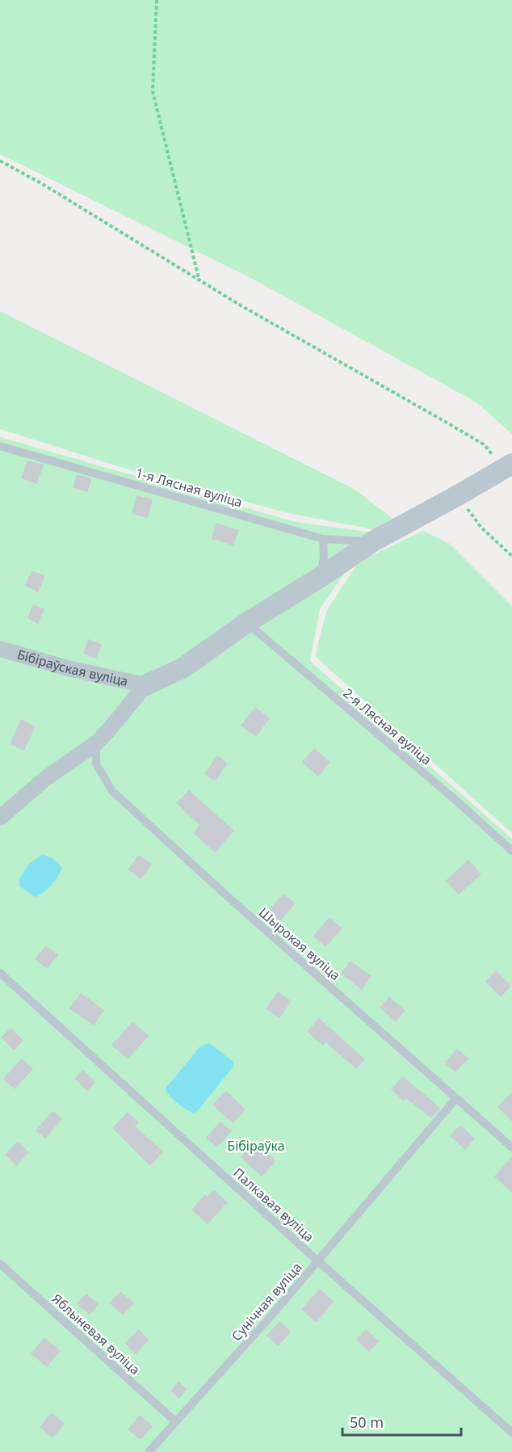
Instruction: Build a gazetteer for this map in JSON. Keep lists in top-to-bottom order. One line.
{"streets":{"street":["Бібіраўская вуліца"],"lane":["1-я Лясная вуліца","2-я Лясная вуліца","Шырокая вуліца","Палкавая вуліца","Сунічная вуліца","Яблыневая вуліца"]},"crossings":[["Шырокая вуліца","Сунічная вуліца"],["Палкавая вуліца","Сунічная вуліца"],["Сунічная вуліца","Яблыневая вуліца"]],"parks":["Бібіраўка"],"scale_bar":"50 m"}
